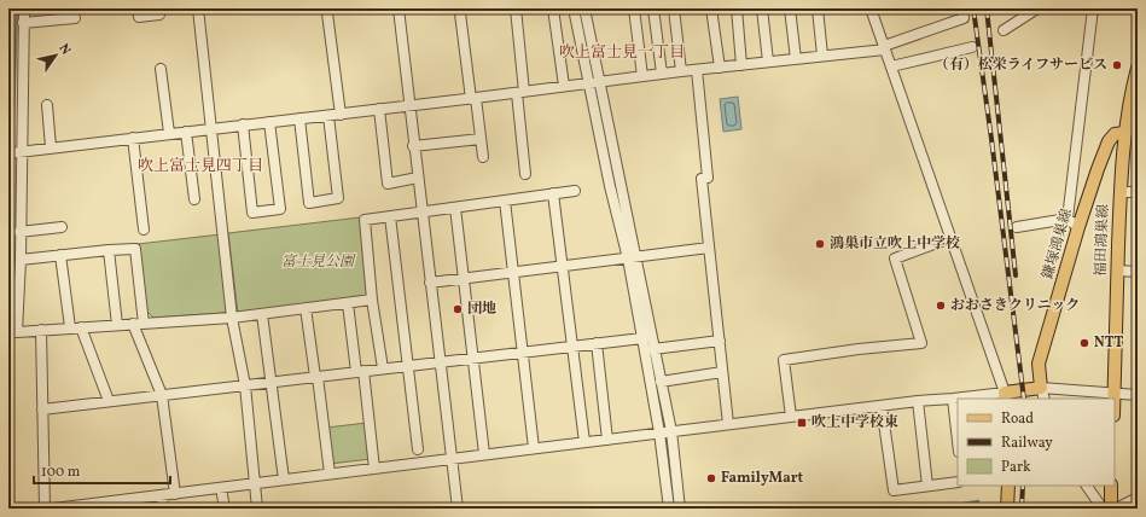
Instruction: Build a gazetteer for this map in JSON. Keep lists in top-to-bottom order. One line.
{"streets":{"main road":["福田鴻巣線","鎌塚鴻巣線"]},"crossings":[["福田鴻巣線","鎌塚鴻巣線"]],"districts":["吹上富士見一丁目","吹上富士見四丁目"],"parks":["富士見公園"],"places":{"other":["（有）松栄ライフサービス","鴻巣市立吹上中学校","おおさきクリニック","団地","NTT","FamilyMart"],"transit":["吹上中学校東"]},"legend":["Road","Railway","Park"],"scale_bar":"100 m","north":"top right"}
